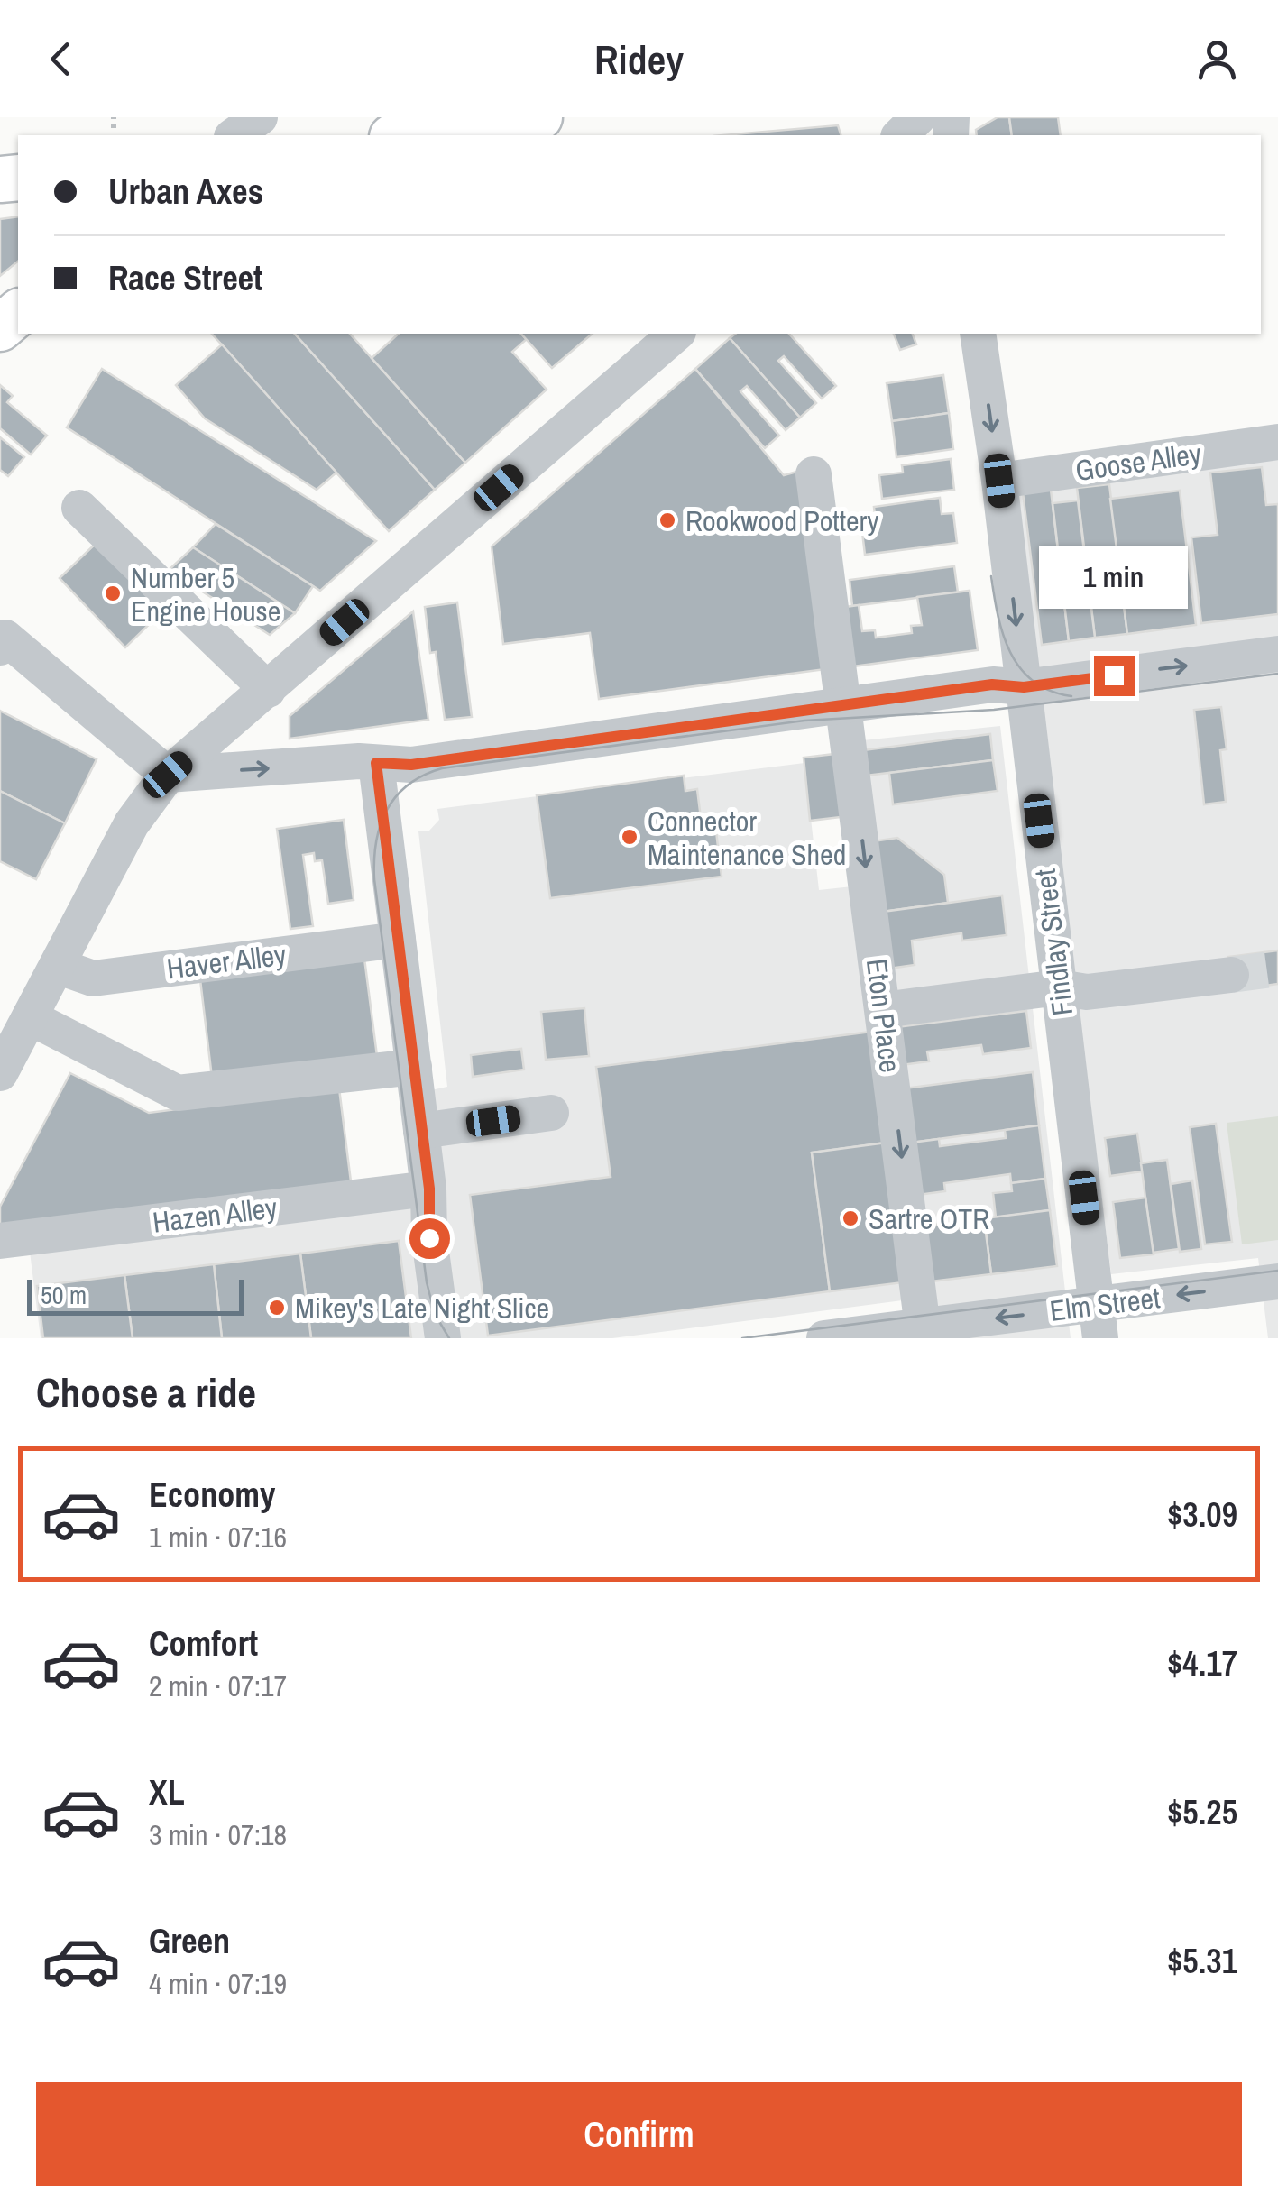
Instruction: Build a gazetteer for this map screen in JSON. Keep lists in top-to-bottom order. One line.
{"streets":{"street":["Goose Alley","Findlay Street","Haver Alley","Eton Place","Hazen Alley","Elm Street"]},"crossings":[["Goose Alley","Findlay Street"],["Findlay Street","Elm Street"],["Eton Place","Elm Street"]],"one_way":["Findlay Street","Eton Place"],"places":["Rookwood Pottery","Number 5 Engine House","Connector Maintenance Shed","Sartre OTR","Mikey's Late Night Slice"],"scale_bar":"50 m","page":{"header":"Ridey","banner":["Urban Axes","Race Street"],"bubble":"1 min","scale":"50 m","heading":"Choose a ride","list":[{"name":"Economy","note":"1 min · 07:16","value":"$3.09"},{"name":"Comfort","note":"2 min · 07:17","value":"$4.17"},{"name":"XL","note":"3 min · 07:18","value":"$5.25"},{"name":"Green","note":"4 min · 07:19","value":"$5.31"}],"buttons":"Confirm"}}
